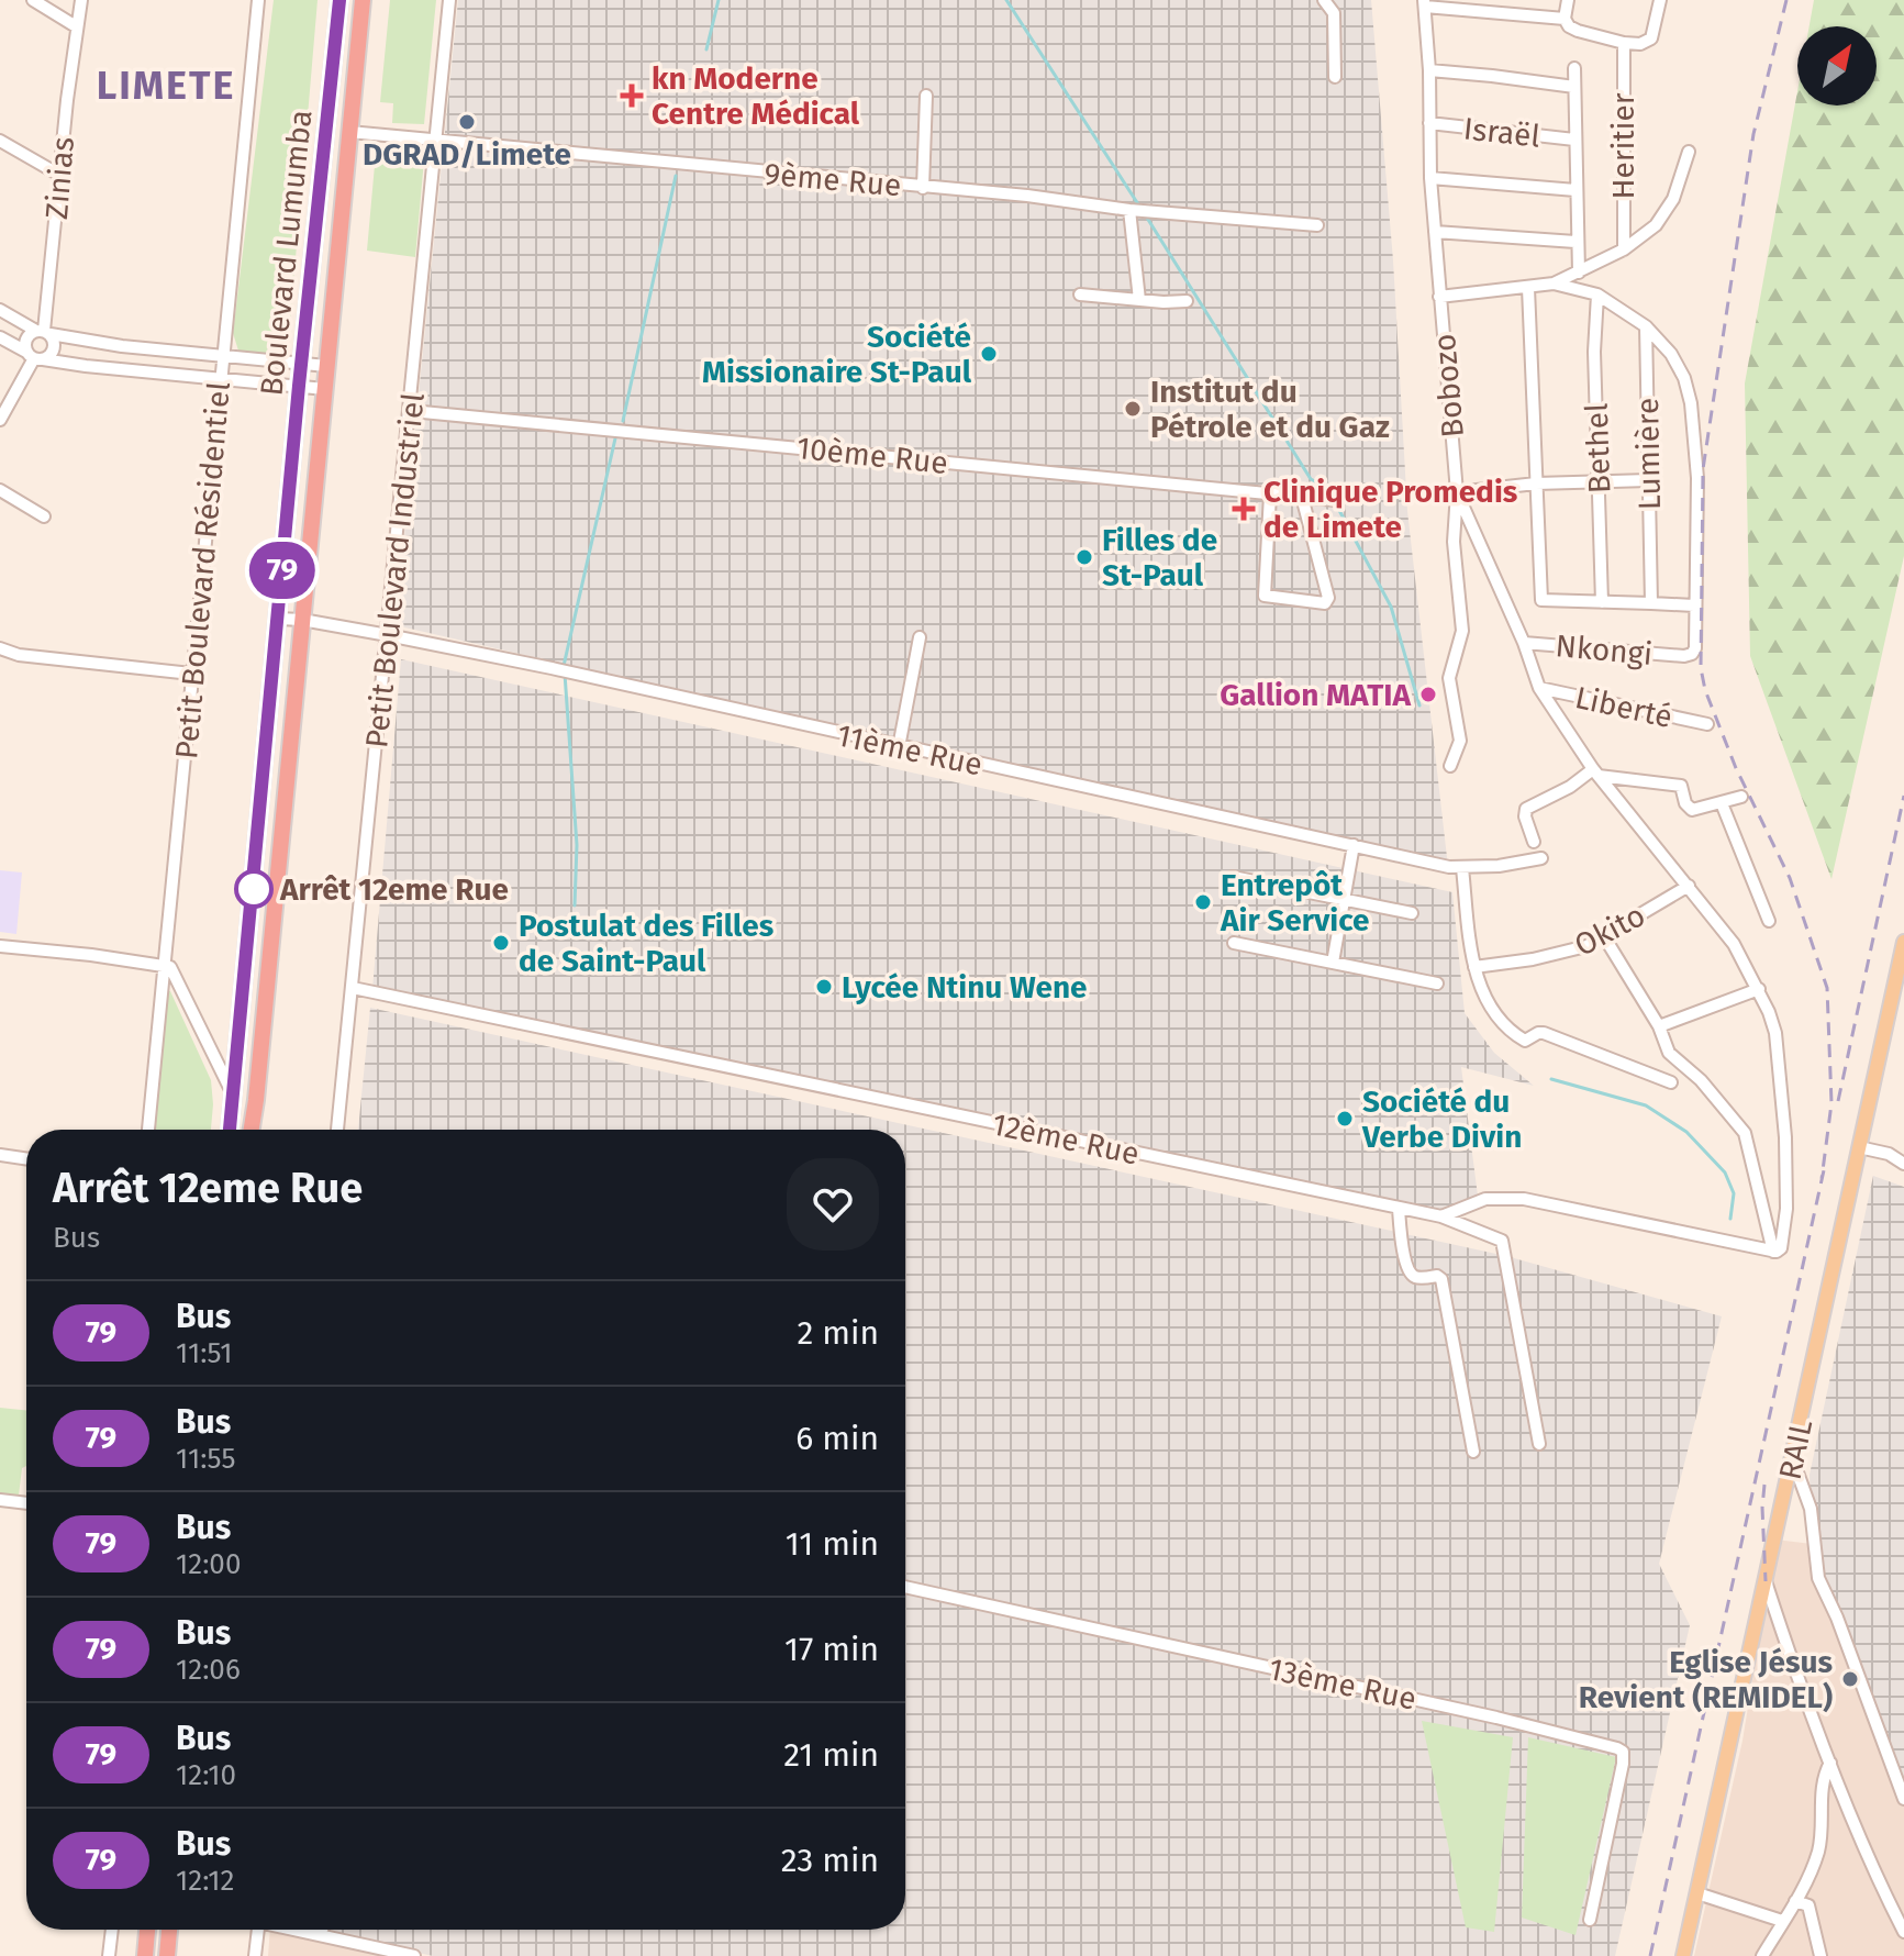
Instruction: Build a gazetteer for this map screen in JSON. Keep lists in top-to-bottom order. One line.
{"streets":{"highway":["Boulevard Lumumba"],"main road":["RAIL"],"street":["Israël","Heritier","Zinias","9ème Rue","Bobozo","Bethel","Lumière","10ème Rue","Petit Boulevard Résidentiel","Petit Boulevard Industriel","Nkongi","Liberté","11ème Rue","Okito","12ème Rue","13ème Rue"]},"crossings":[["Israël","Bobozo"],["9ème Rue","Boulevard Lumumba"],["9ème Rue","Petit Boulevard Industriel"],["Boulevard Lumumba","11ème Rue"],["10ème Rue","Petit Boulevard Industriel"],["Petit Boulevard Industriel","11ème Rue"],["Petit Boulevard Industriel","12ème Rue"]],"districts":["LIMETE"],"places":{"health":["kn Moderne Centre Médical","Clinique Promedis de Limete"],"other":["DGRAD/Limete","Société Missionaire St-Paul","Institut du Pétrole et du Gaz","Filles de St-Paul","Gallion MATIA","Arrêt 12eme Rue","Entrepôt Air Service","Postulat des Filles de Saint-Paul","Lycée Ntinu Wene","Société du Verbe Divin","Eglise Jésus Revient (REMIDEL)"]},"lines":["bus line 79"],"north":"top right","page":{"on_map":"79","heading":["Arrêt 12eme Rue","Bus"],"list":[{"mark":"79","name":"Bus","note":"11:51","value":"2 min"},{"mark":"79","name":"Bus","note":"11:55","value":"6 min"},{"mark":"79","name":"Bus","note":"12:00","value":"11 min"},{"mark":"79","name":"Bus","note":"12:06","value":"17 min"},{"mark":"79","name":"Bus","note":"12:10","value":"21 min"},{"mark":"79","name":"Bus","note":"12:12","value":"23 min"}]}}
